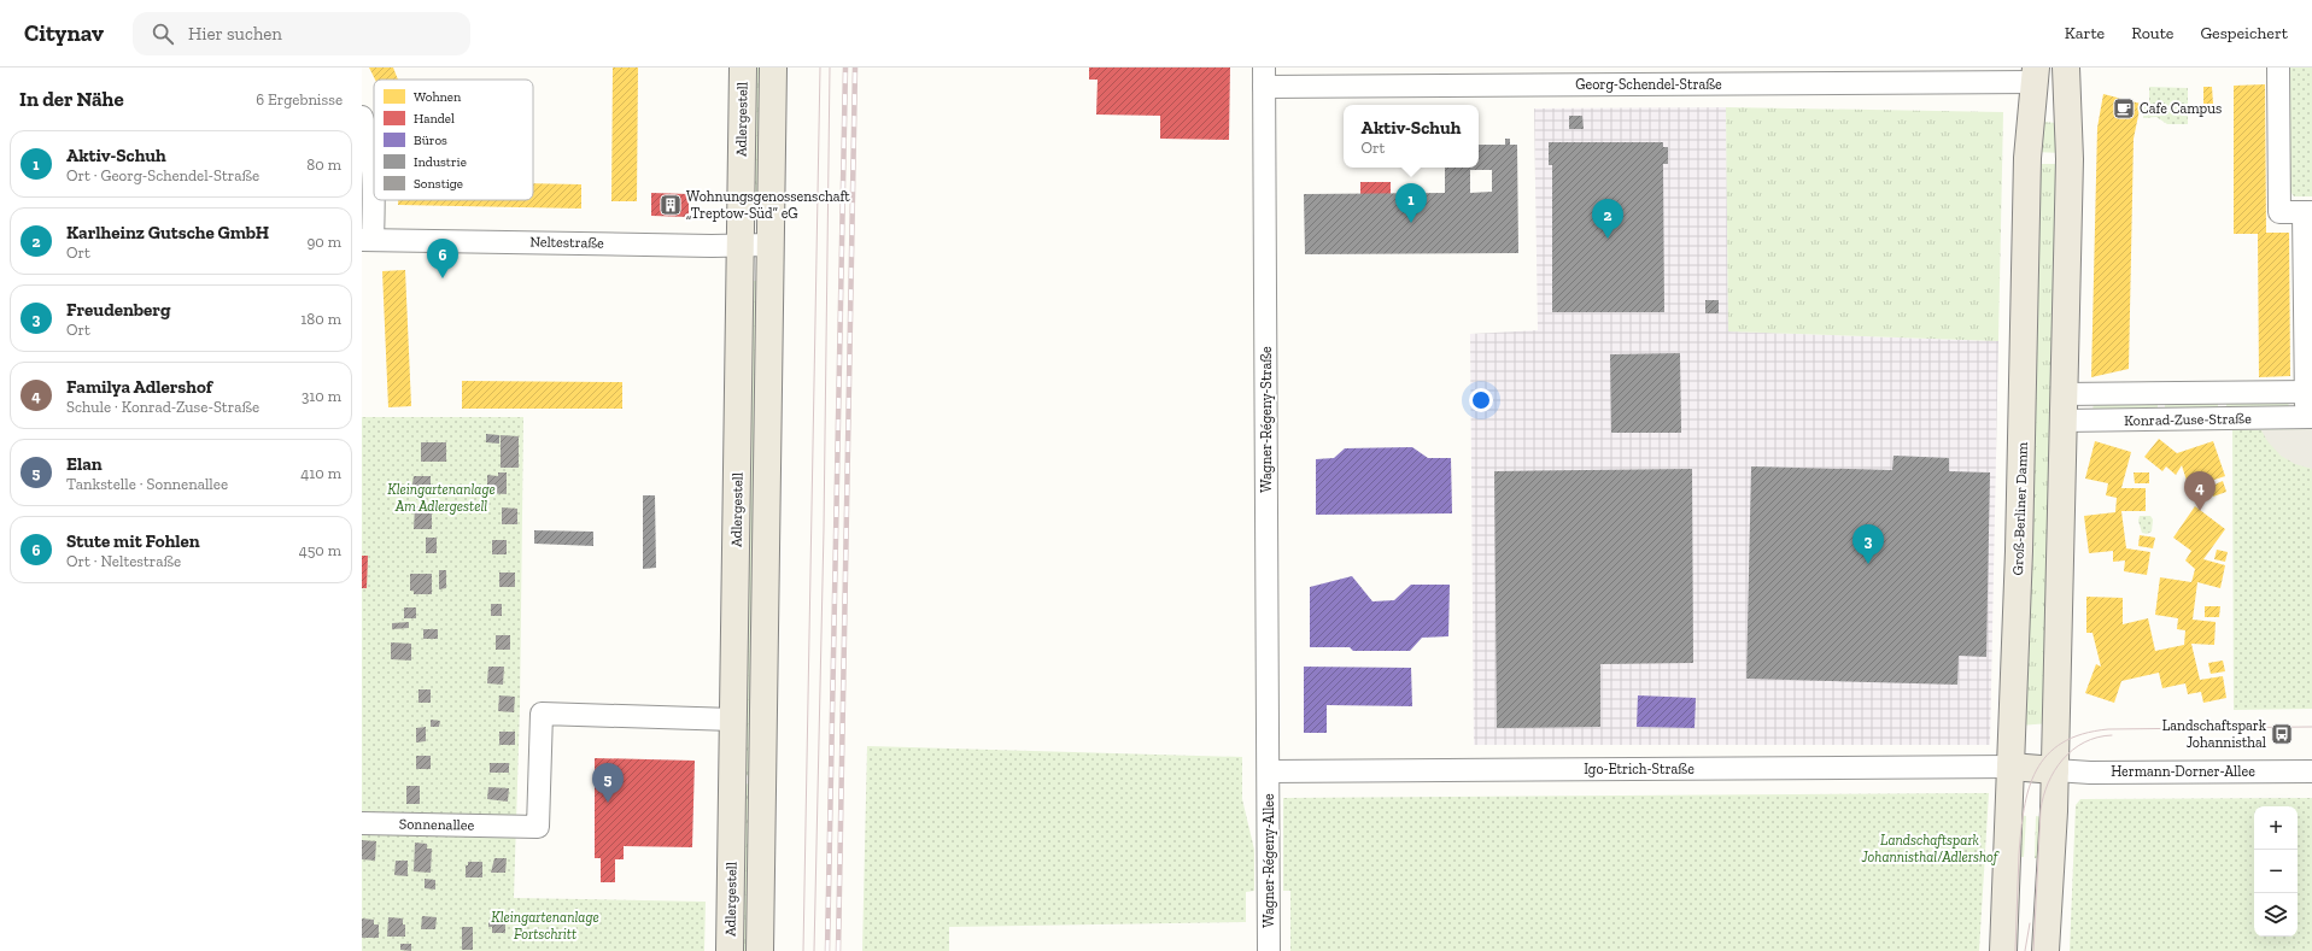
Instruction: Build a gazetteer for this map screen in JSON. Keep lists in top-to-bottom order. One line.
{"streets":{"main road":["Adlergestell","Groß-Berliner Damm"],"street":["Georg-Schendel-Straße","Neltestraße","Wagner-Régeny-Straße","Konrad-Zuse-Straße","Igo-Etrich-Straße","Hermann-Dorner-Allee","Sonnenallee","Wagner-Régeny-Allee"]},"crossings":[["Georg-Schendel-Straße","Wagner-Régeny-Straße"],["Georg-Schendel-Straße","Groß-Berliner Damm"],["Adlergestell","Neltestraße"],["Adlergestell","Sonnenallee"],["Wagner-Régeny-Straße","Igo-Etrich-Straße"],["Wagner-Régeny-Straße","Wagner-Régeny-Allee"],["Groß-Berliner Damm","Igo-Etrich-Straße"],["Igo-Etrich-Straße","Wagner-Régeny-Allee"]],"parks":["Kleingartenanlage Am Adlergestell","Landschaftspark Johannisthal/Adlershof","Kleingartenanlage Fortschritt"],"places":{"cafe":["Cafe Campus"],"building":["Wohnungsgenossenschaft „Treptow-Süd“ eG"],"bus stop":["Landschaftspark Johannisthal"]},"legend":["Wohnen","Handel","Büros","Industrie","Sonstige"],"page":{"header":"Citynav","search":"Hier suchen","nav":["Karte","Route","Gespeichert"],"heading":["In der Nähe","6 Ergebnisse"],"popup":["Aktiv-Schuh","Ort"],"list":[{"mark":"1","name":"Aktiv-Schuh","note":"Ort · Georg-Schendel-Straße","value":"80 m"},{"mark":"2","name":"Karlheinz Gutsche GmbH","note":"Ort","value":"90 m"},{"mark":"3","name":"Freudenberg","note":"Ort","value":"180 m"},{"mark":"4","name":"Familya Adlershof","note":"Schule · Konrad-Zuse-Straße","value":"310 m"},{"mark":"5","name":"Elan","note":"Tankstelle · Sonnenallee","value":"410 m"},{"mark":"6","name":"Stute mit Fohlen","note":"Ort · Neltestraße","value":"450 m"}],"pins":["1","2","6","4","3","5"],"map_buttons":["+","−"]}}
